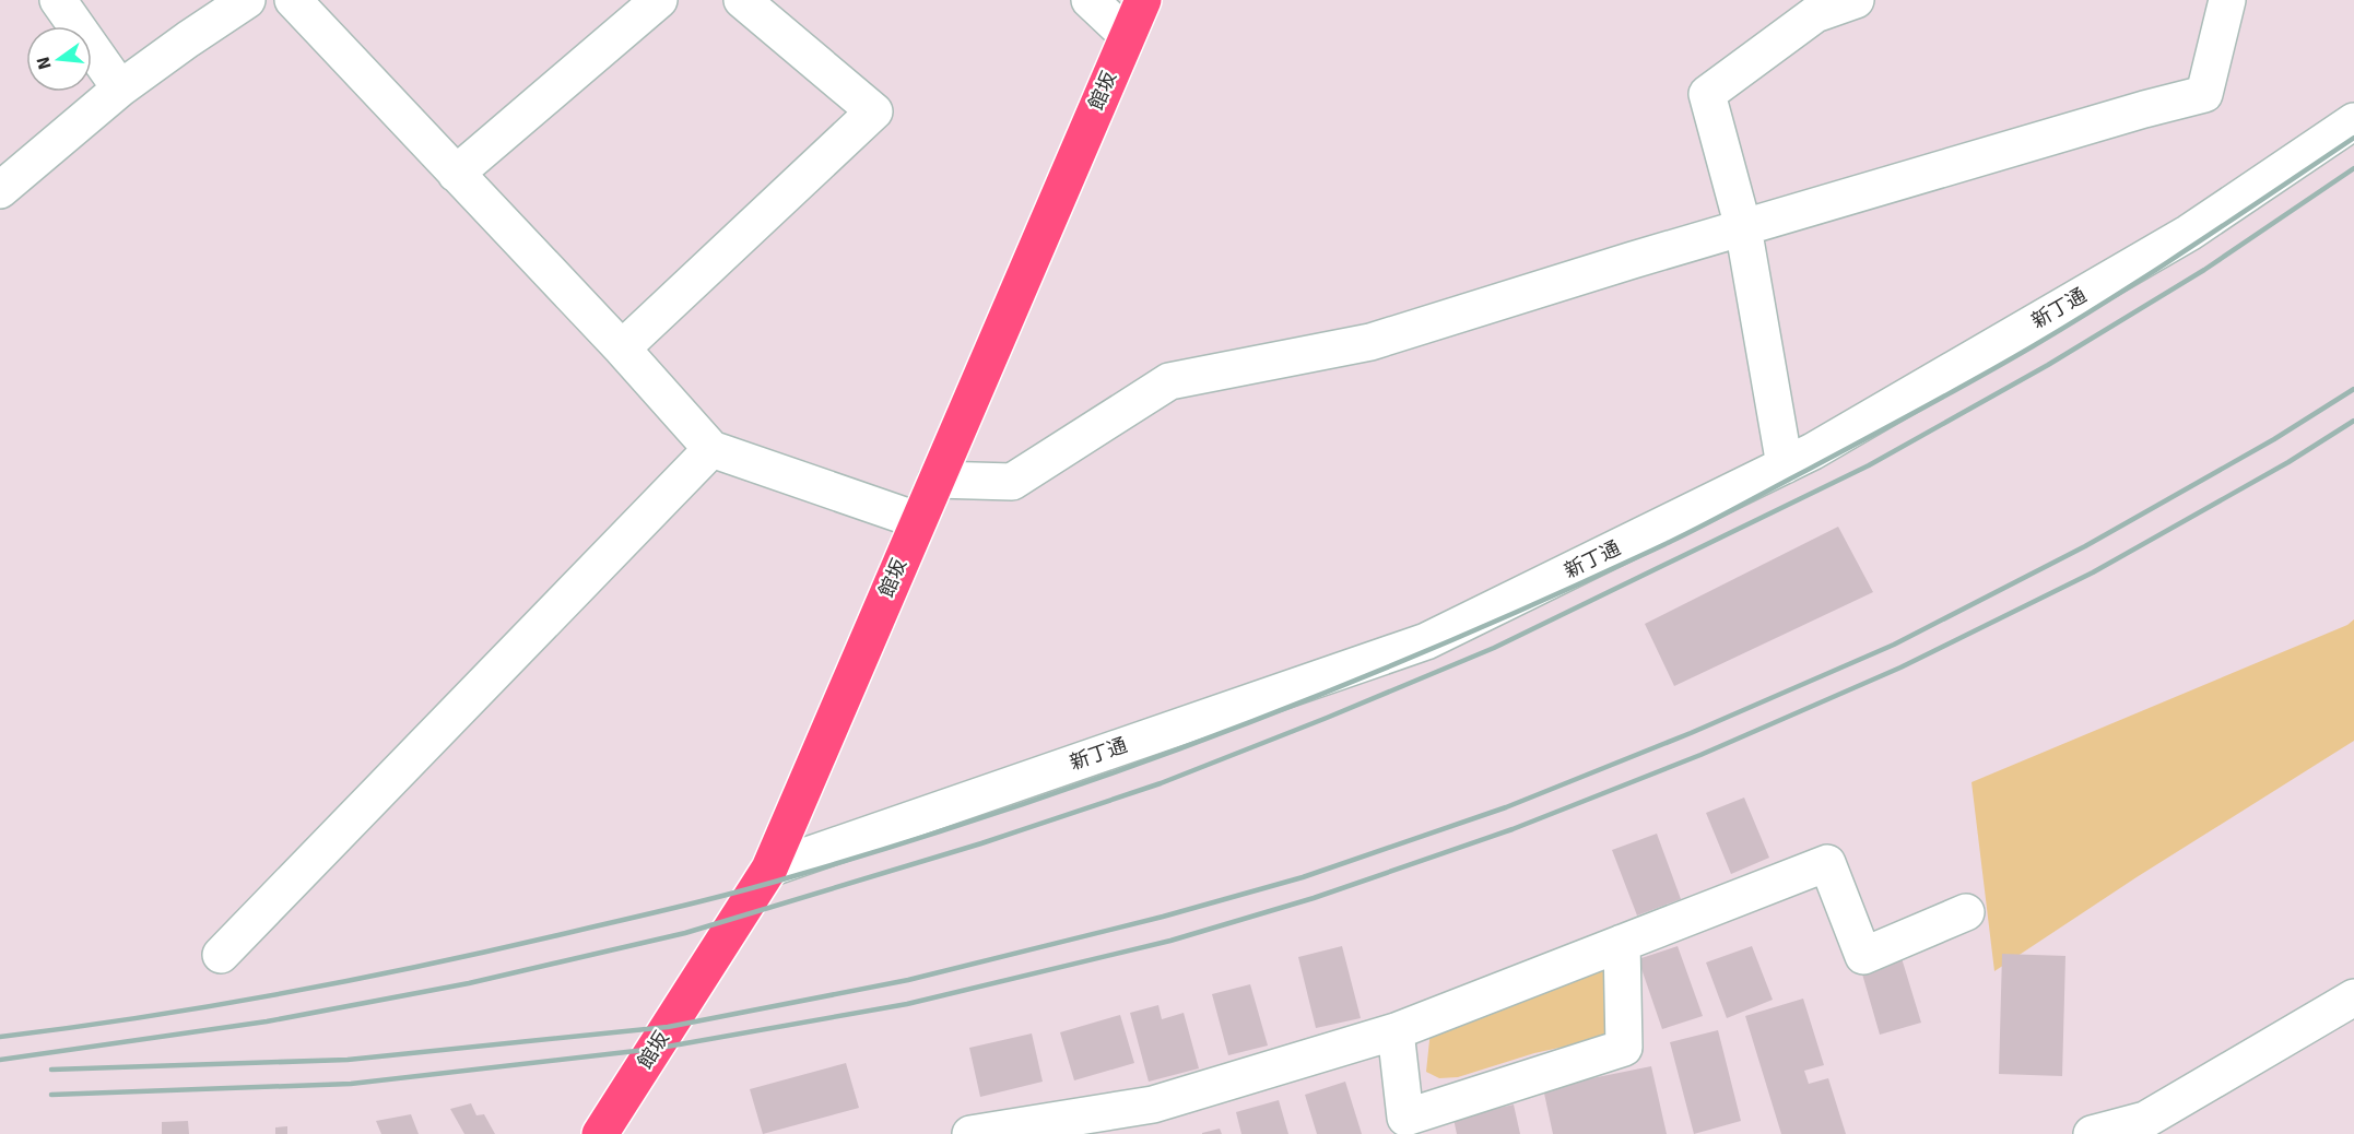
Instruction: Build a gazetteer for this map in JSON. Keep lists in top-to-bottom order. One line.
{"streets":{"main road":["館坂"],"street":["新丁通"]},"crossings":[["館坂","新丁通"]],"north":"left"}
